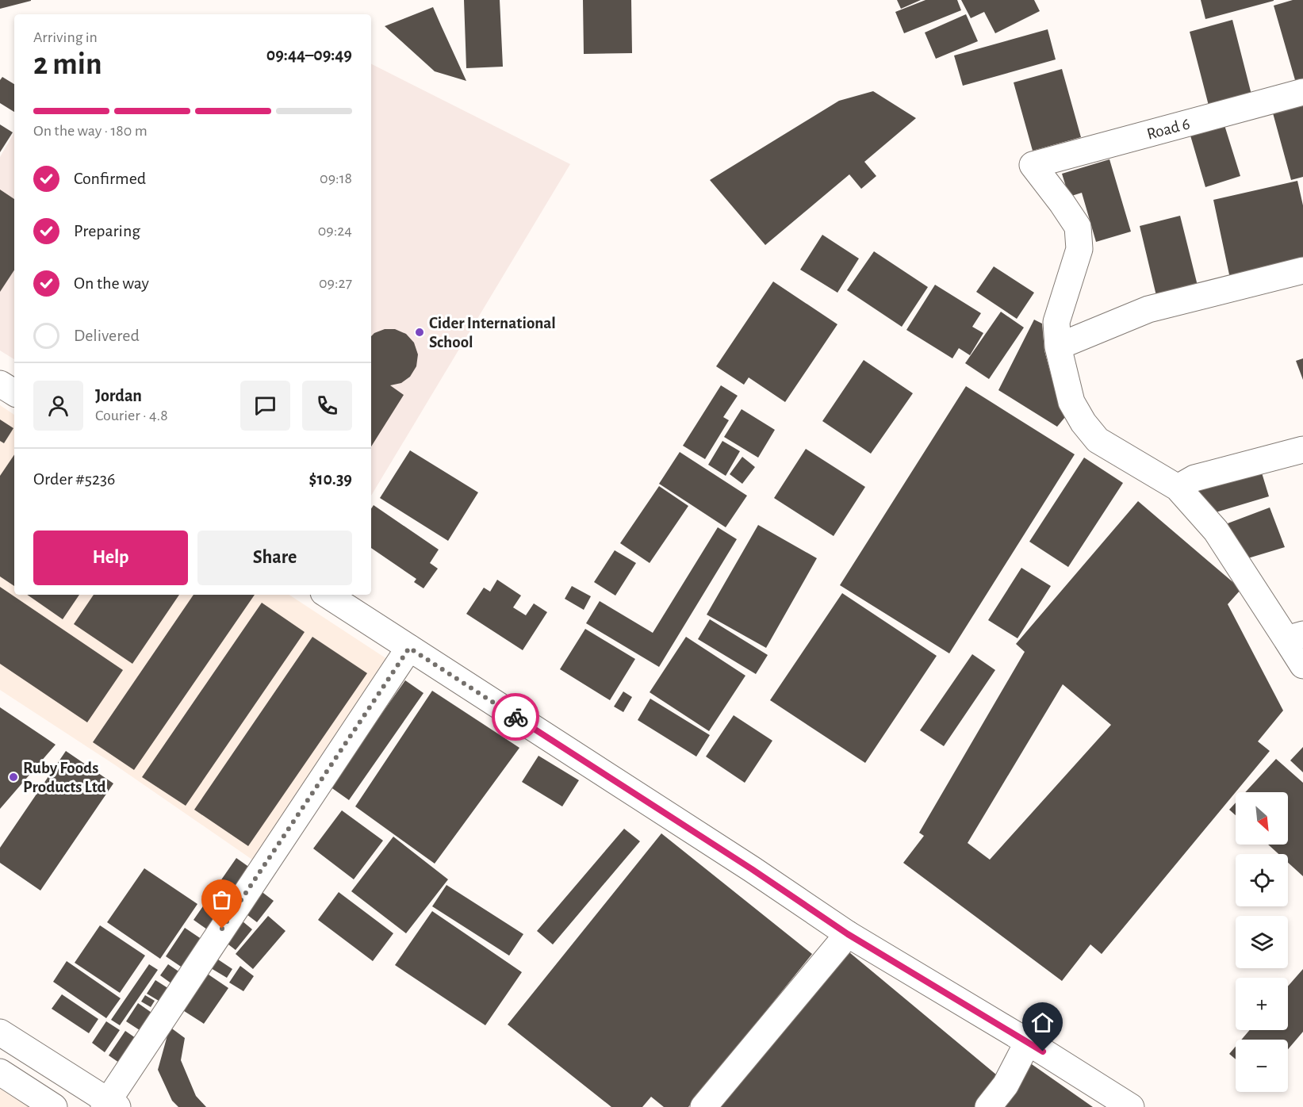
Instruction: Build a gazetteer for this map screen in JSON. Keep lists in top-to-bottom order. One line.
{"streets":{"street":["Road 6"]},"places":["Cider International School","Ruby Foods Products Ltd"],"north":"bottom right","page":{"heading":["2 min","Arriving in","09:44–09:49"],"panel":["Jordan","Courier · 4.8","Order #5236","$10.39"],"bar":"On the way · 180 m","list":[["Confirmed","09:18"],["Preparing","09:24"],["On the way","09:27"],"Delivered"],"buttons":["Help","Share"],"map_buttons":["+","−"]}}
